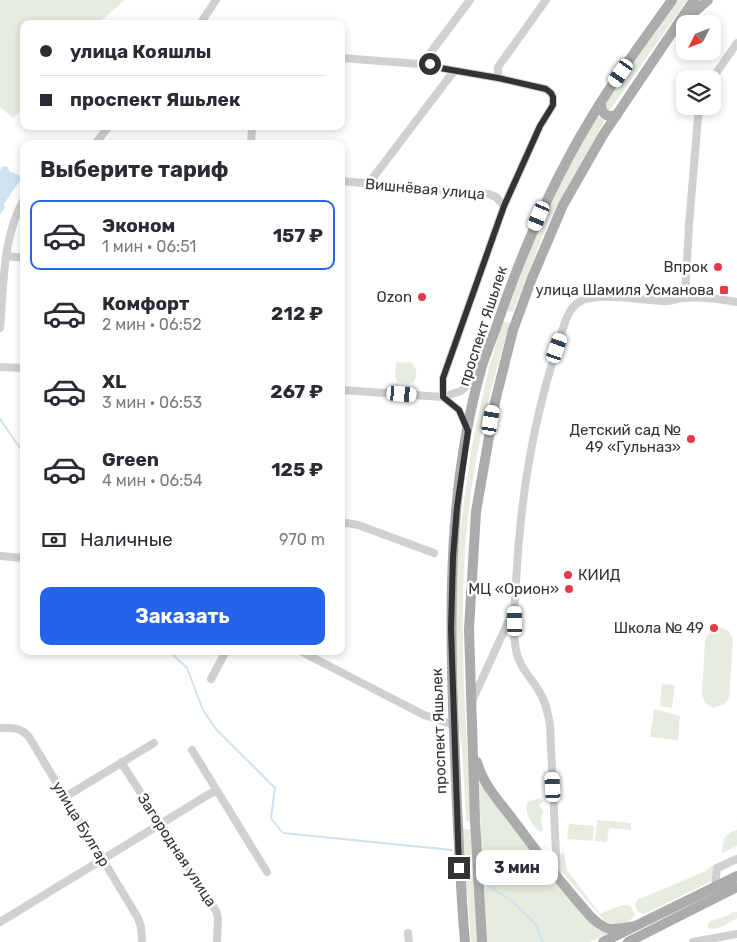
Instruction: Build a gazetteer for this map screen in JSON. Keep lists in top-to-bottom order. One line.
{"streets":{"main road":["проспект Яшьлек"],"street":["Вишнёвая улица","улица Булгар","Загородная улица"]},"places":{"other":["Впрок","Ozon","Детский сад № 49 «Гульназ»","КИИД","МЦ «Орион»","Школа № 49"],"transit":["улица Шамиля Усманова"]},"north":"bottom left","page":{"banner":["улица Кояшлы","проспект Яшьлек"],"heading":"Выберите тариф","list":[{"name":"Эконом","note":"1 мин · 06:51","value":"157 ₽"},{"name":"Комфорт","note":"2 мин · 06:52","value":"212 ₽"},{"name":"XL","note":"3 мин · 06:53","value":"267 ₽"},{"name":"Green","note":"4 мин · 06:54","value":"125 ₽"}],"pay":["Наличные","970 m"],"buttons":"Заказать","bubble":"3 мин"}}
